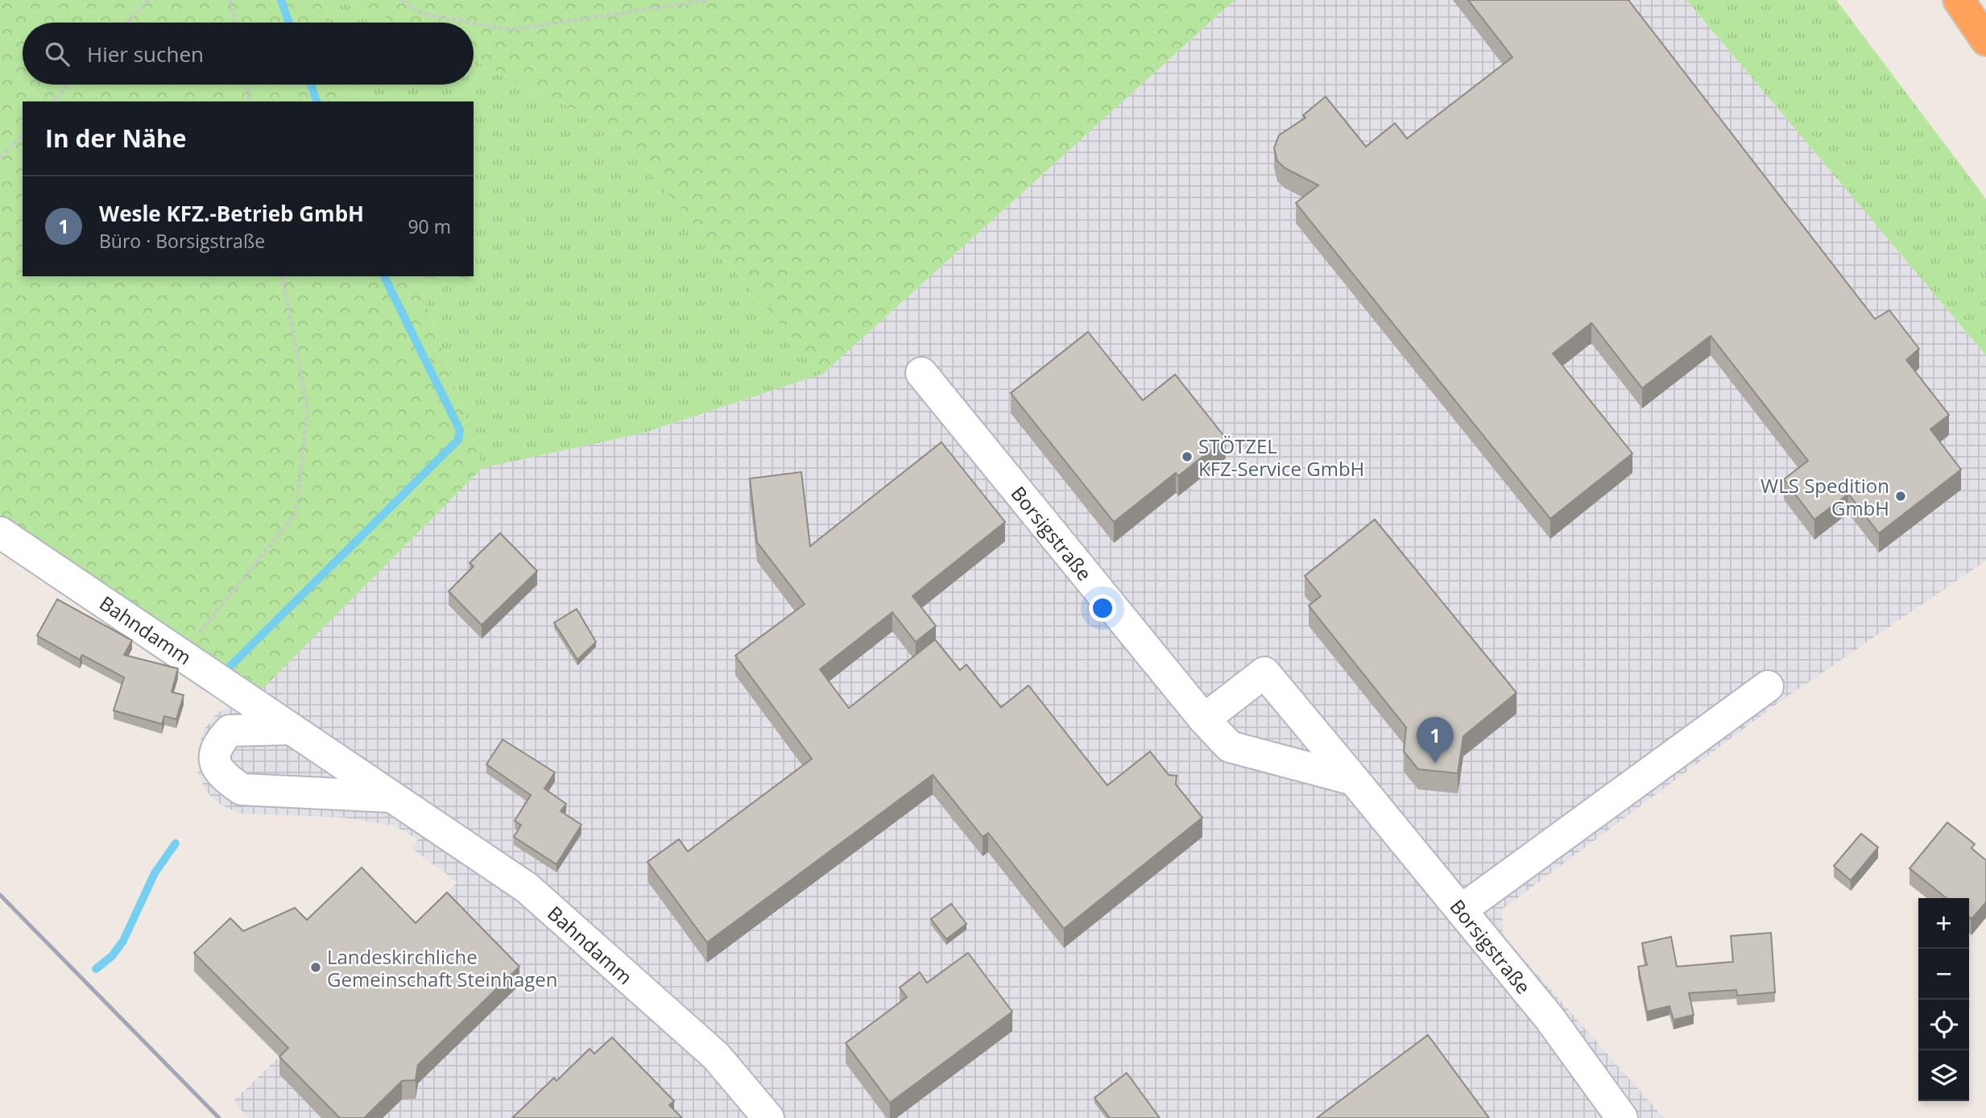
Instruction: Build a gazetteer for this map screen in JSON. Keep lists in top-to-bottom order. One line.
{"streets":{"street":["Borsigstraße","Bahndamm"]},"places":["STÖTZEL KFZ-Service GmbH","WLS Spedition GmbH","Landeskirchliche Gemeinschaft Steinhagen"],"page":{"search":"Hier suchen","heading":"In der Nähe","list":[{"mark":"1","name":"Wesle KFZ.-Betrieb GmbH","note":"Büro · Borsigstraße","value":"90 m"}],"pins":"1","map_buttons":["+","−"]}}
